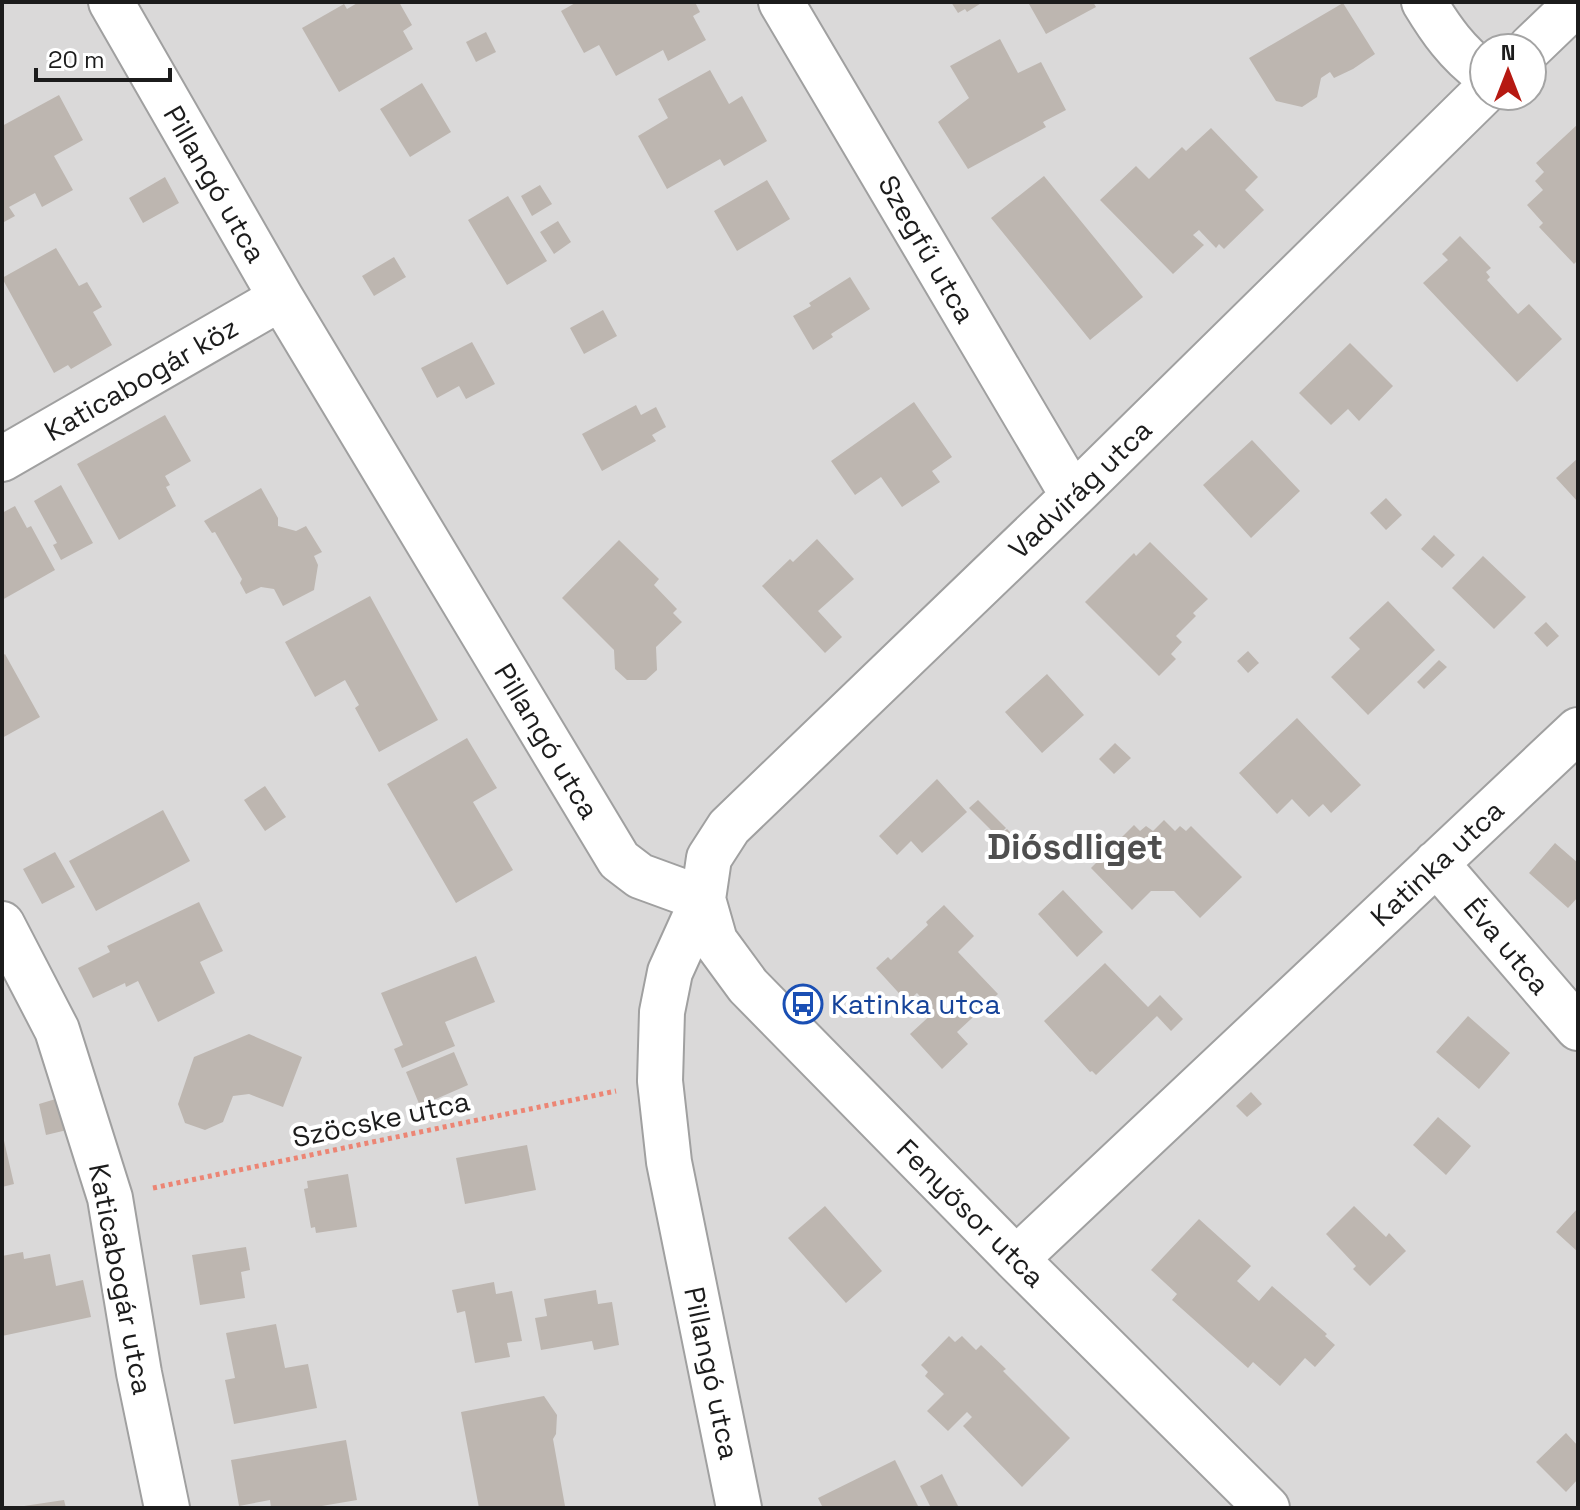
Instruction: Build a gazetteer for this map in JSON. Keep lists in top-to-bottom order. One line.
{"streets":{"street":["Pillangó utca","Szegfű utca","Katicabogár köz","Vadvirág utca","Katinka utca","Éva utca","Fenyősor utca","Katicabogár utca"],"path":["Szöcske utca"]},"crossings":[["Pillangó utca","Katicabogár köz"],["Pillangó utca","Vadvirág utca"],["Pillangó utca","Szöcske utca"],["Pillangó utca","Fenyősor utca"],["Szegfű utca","Vadvirág utca"],["Vadvirág utca","Fenyősor utca"],["Katinka utca","Éva utca"],["Katinka utca","Fenyősor utca"],["Szöcske utca","Katicabogár utca"]],"districts":["Diósdliget"],"places":{"bus stop":["Katinka utca"]},"scale_bar":"20 m","north":"top"}
